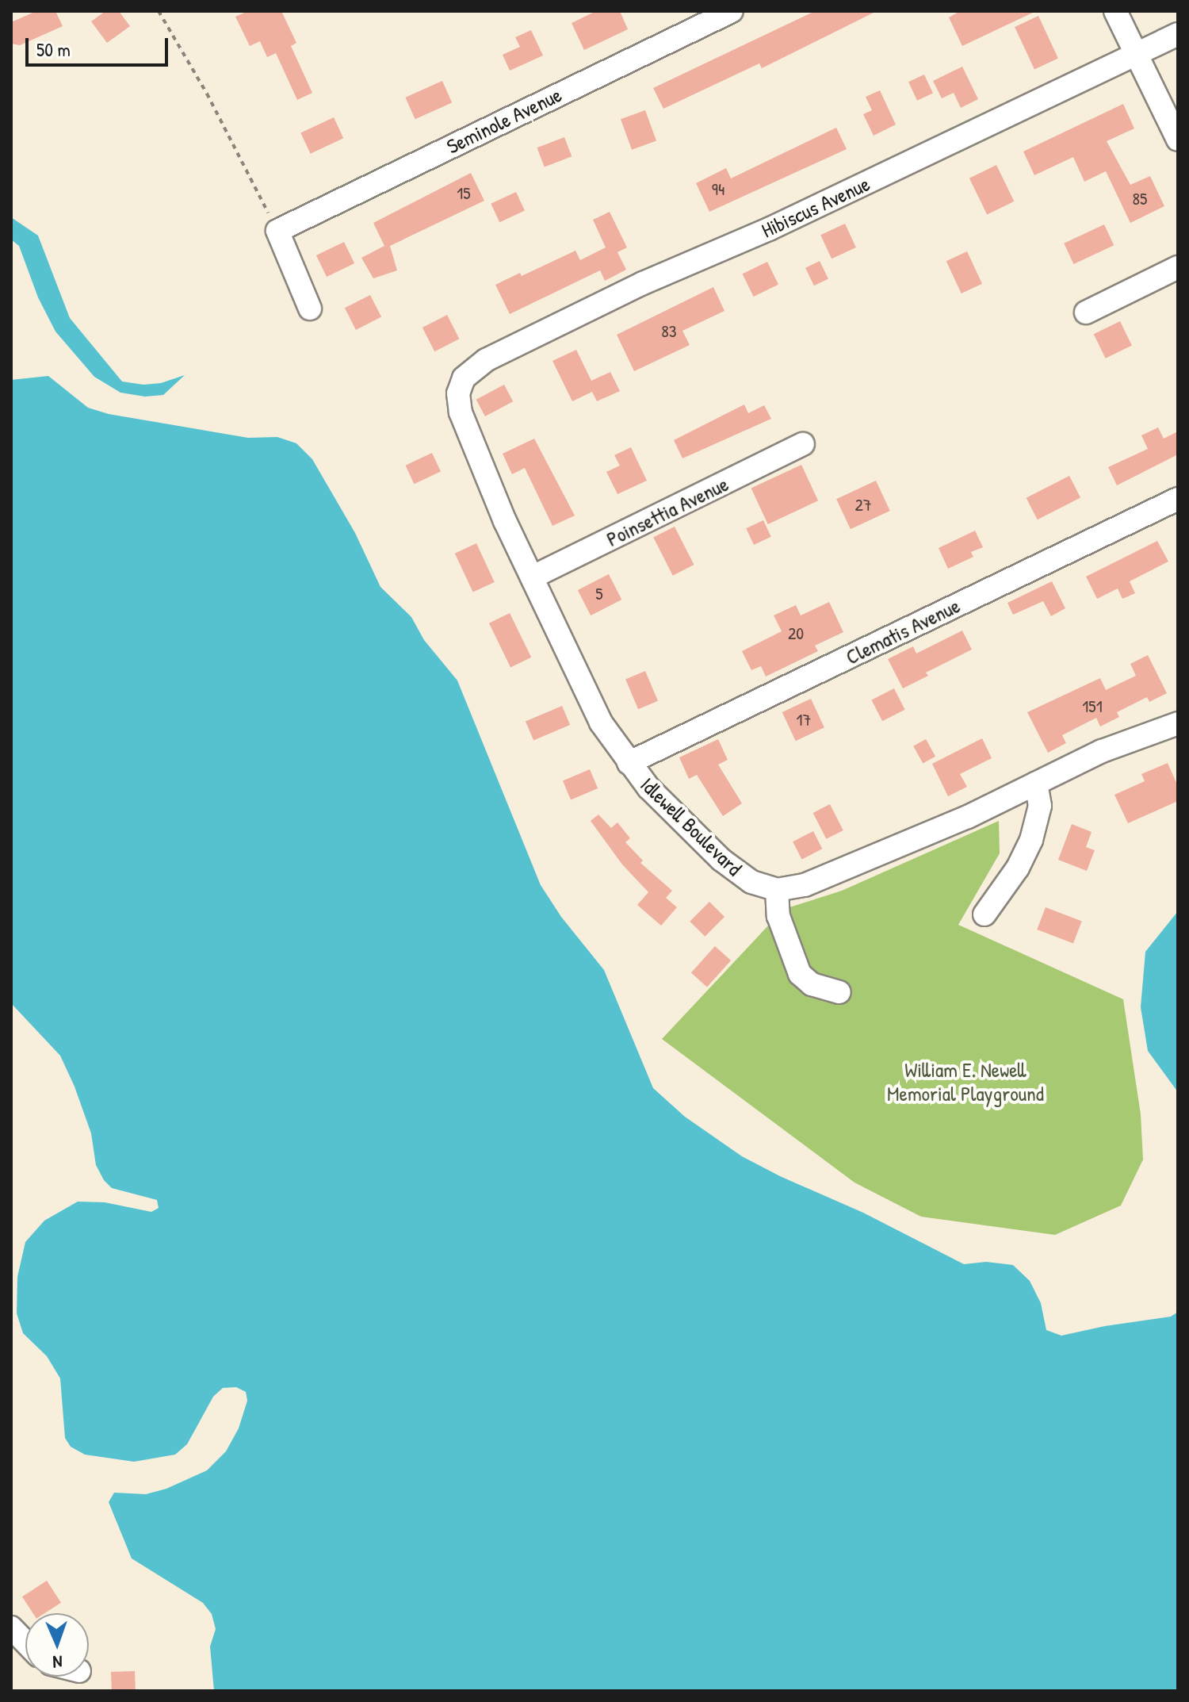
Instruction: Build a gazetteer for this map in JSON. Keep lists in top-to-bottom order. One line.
{"streets":{"street":["Seminole Avenue","Hibiscus Avenue","Poinsettia Avenue","Clematis Avenue","Idlewell Boulevard"]},"crossings":[["Hibiscus Avenue","Idlewell Boulevard"],["Poinsettia Avenue","Idlewell Boulevard"],["Clematis Avenue","Idlewell Boulevard"]],"parks":["William E. Newell Memorial Playground"],"house_numbers":["94","15","85","83","27","5","20","151","17"],"scale_bar":"50 m","north":"bottom"}
